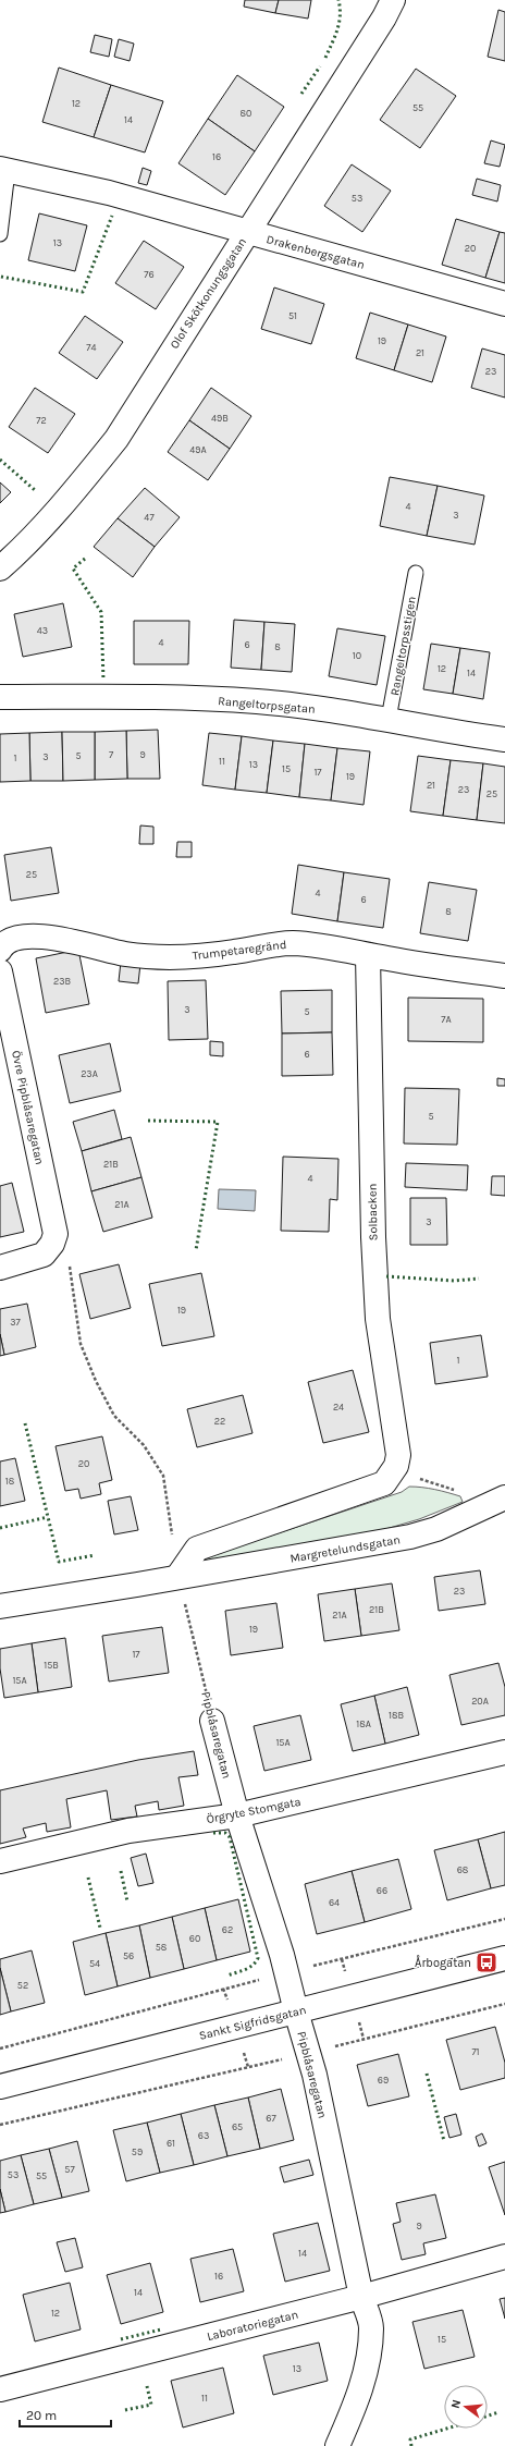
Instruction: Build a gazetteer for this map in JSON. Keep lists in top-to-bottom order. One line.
{"streets":{"street":["Drakenbergsgatan","Olof Skötkonungsgatan","Rangeltorpsgatan","Trumpetaregränd","Övre Pipblåsaregatan","Solbacken","Margretelundsgatan","Pipblåsaregatan","Örgryte Stomgata","Sankt Sigfridsgatan","Laboratoriegatan"],"lane":["Rangeltorpsstigen"]},"crossings":[["Drakenbergsgatan","Olof Skötkonungsgatan"],["Rangeltorpsstigen","Rangeltorpsgatan"],["Trumpetaregränd","Solbacken"],["Margretelundsgatan","Pipblåsaregatan"],["Pipblåsaregatan","Örgryte Stomgata"],["Pipblåsaregatan","Sankt Sigfridsgatan"],["Pipblåsaregatan","Laboratoriegatan"]],"places":{"bus stop":["Årbogatan"]},"house_numbers":["12","55","80","14","16","53","13","20","76","51","19","74","21","23","49B","72","49A","4","3","47","43","4","6","8","10","12","14","7","9","5","3","1","11","13","15","17","19","21","23","25","25","4","6","8","23B","3","5","7A","6","23A","5","21B","4","21A","3","19","37","1","24","22","20","18","23","21B","21A","19","17","15B","15A","20A","18B","18A","15A","68","66","64","62","60","58","56","54","52","71","69","67","65","63","61","59","57","53","55","9","14","16","14","12","15","13","11"],"scale_bar":"20 m","north":"left"}
